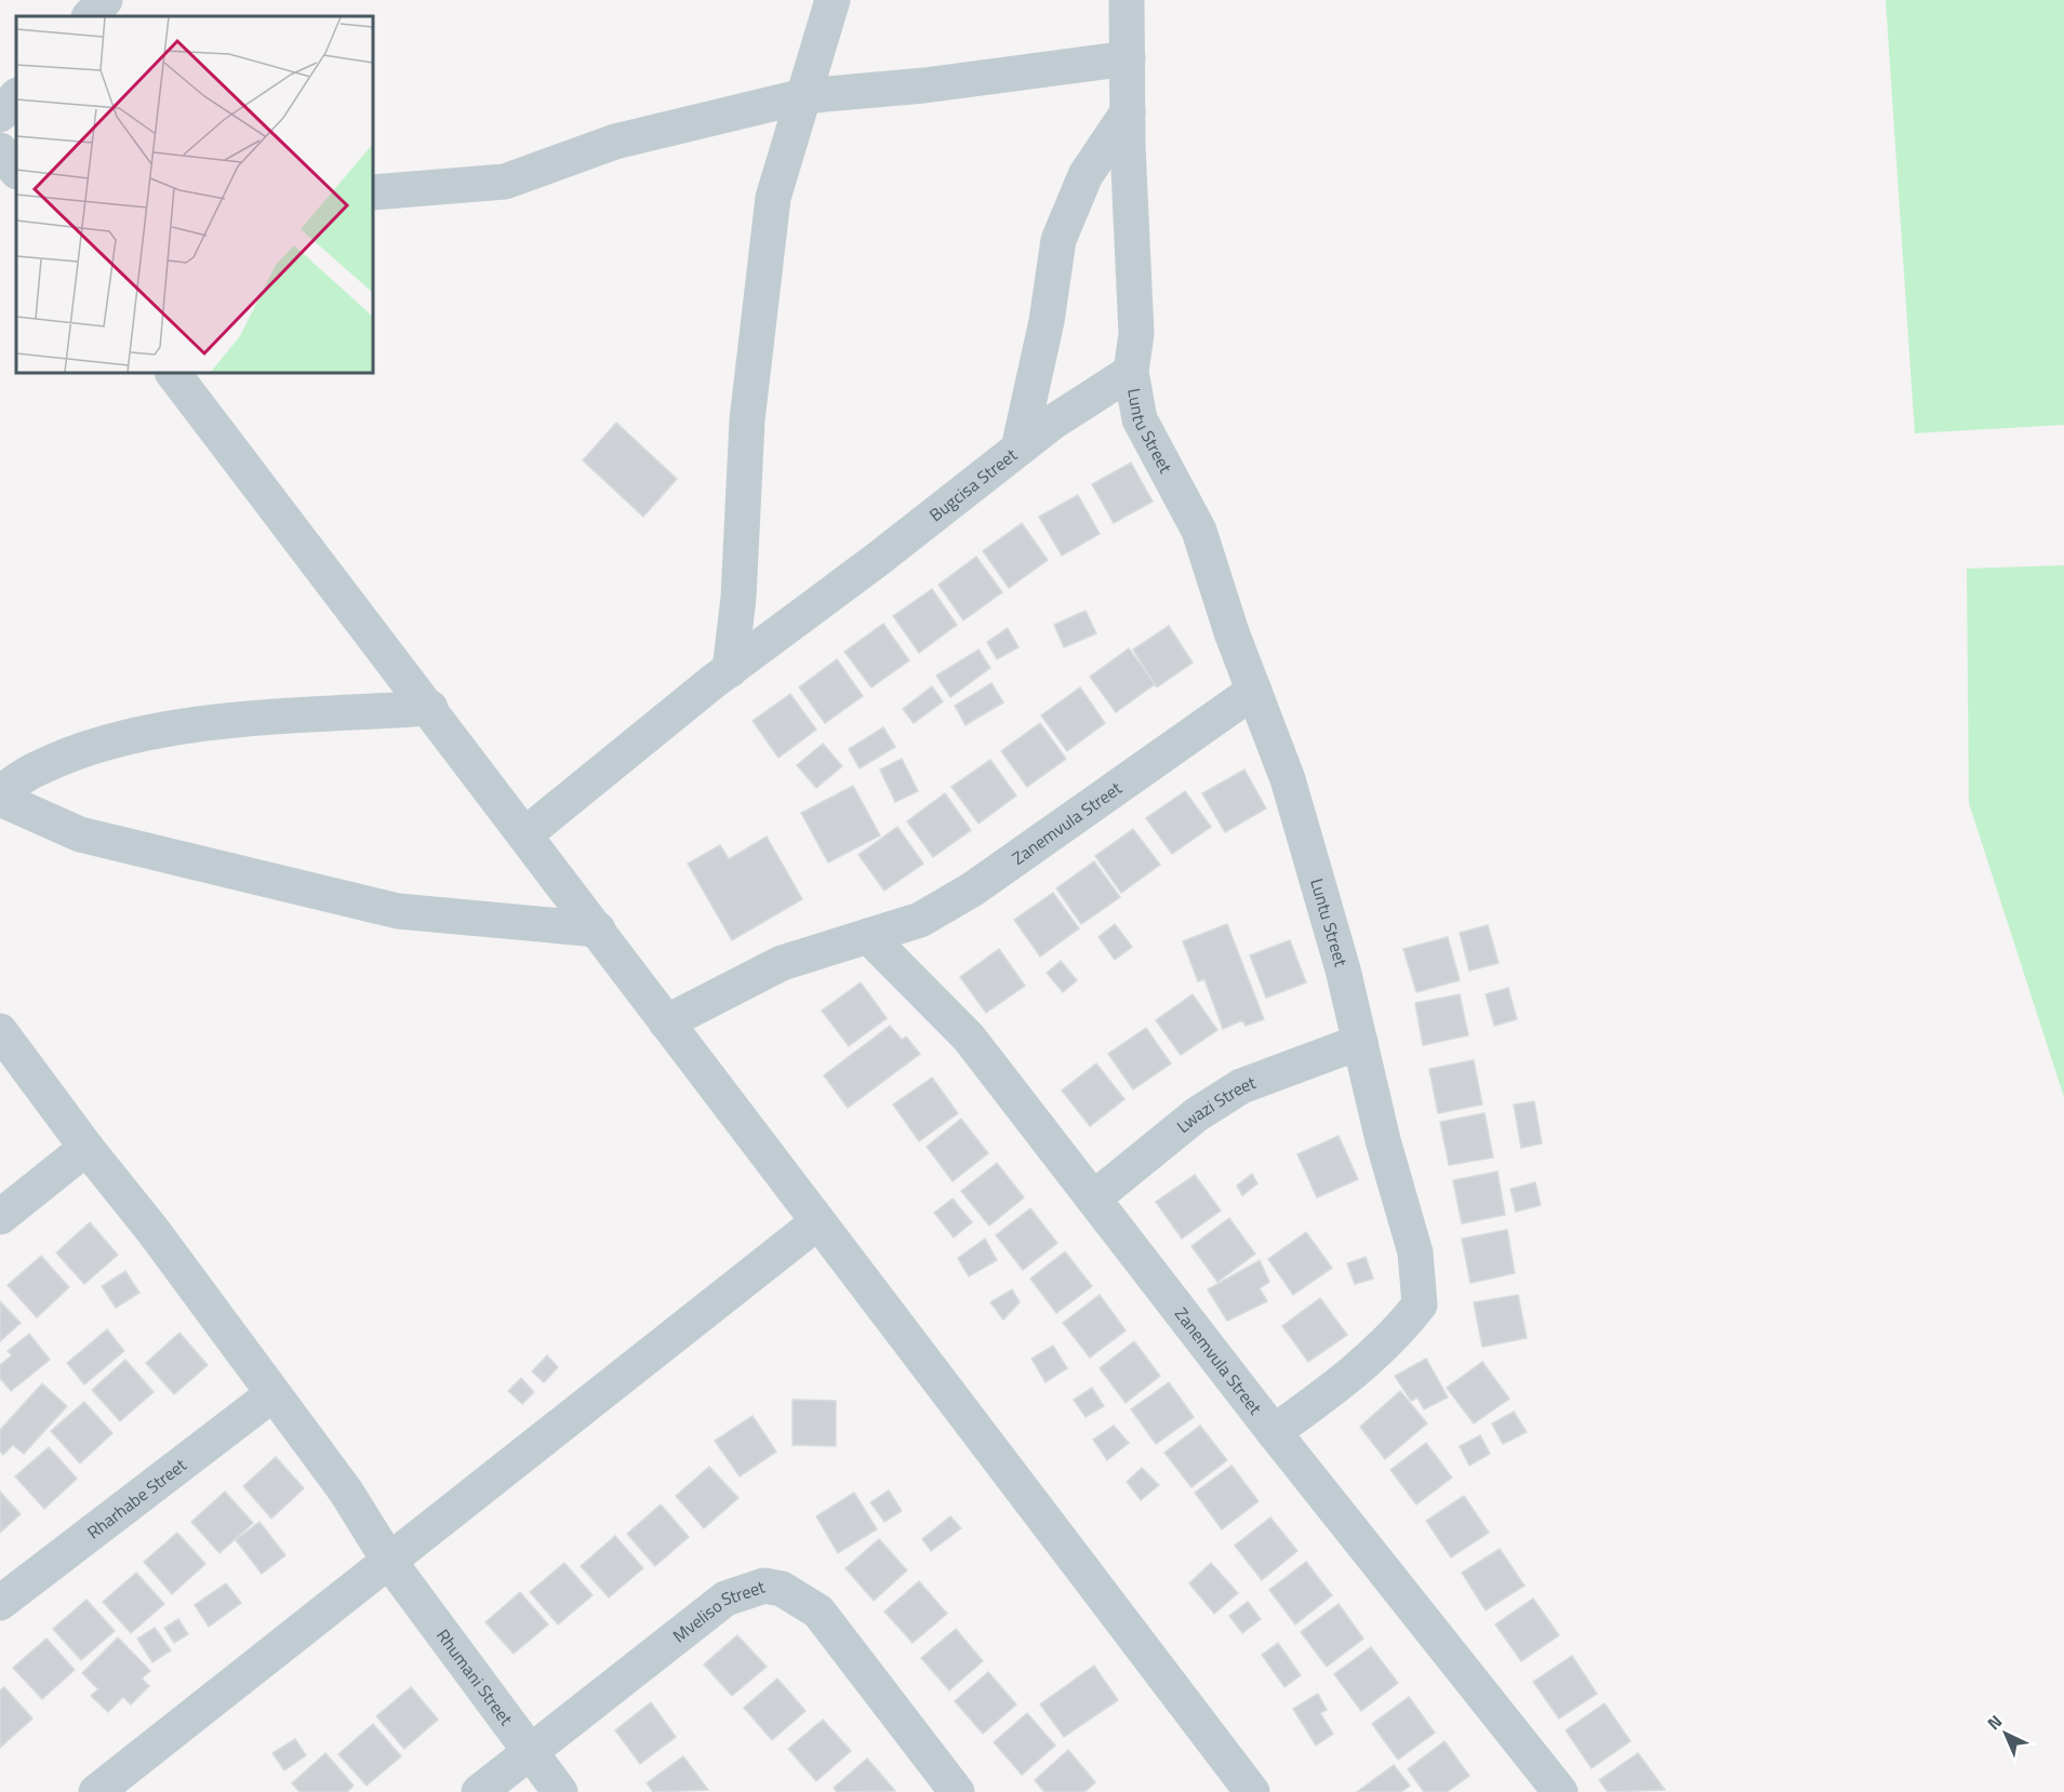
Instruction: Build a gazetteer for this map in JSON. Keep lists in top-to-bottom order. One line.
{"streets":{"street":["Luntu Street","Bugcisa Street","Zanemvula Street","Lwazi Street","Rharhabe Street","Mveliso Street","Rhumani Street"]},"crossings":[["Luntu Street","Bugcisa Street"],["Luntu Street","Zanemvula Street"],["Luntu Street","Lwazi Street"],["Zanemvula Street","Lwazi Street"],["Rharhabe Street","Rhumani Street"],["Mveliso Street","Rhumani Street"]],"north":"top left"}
